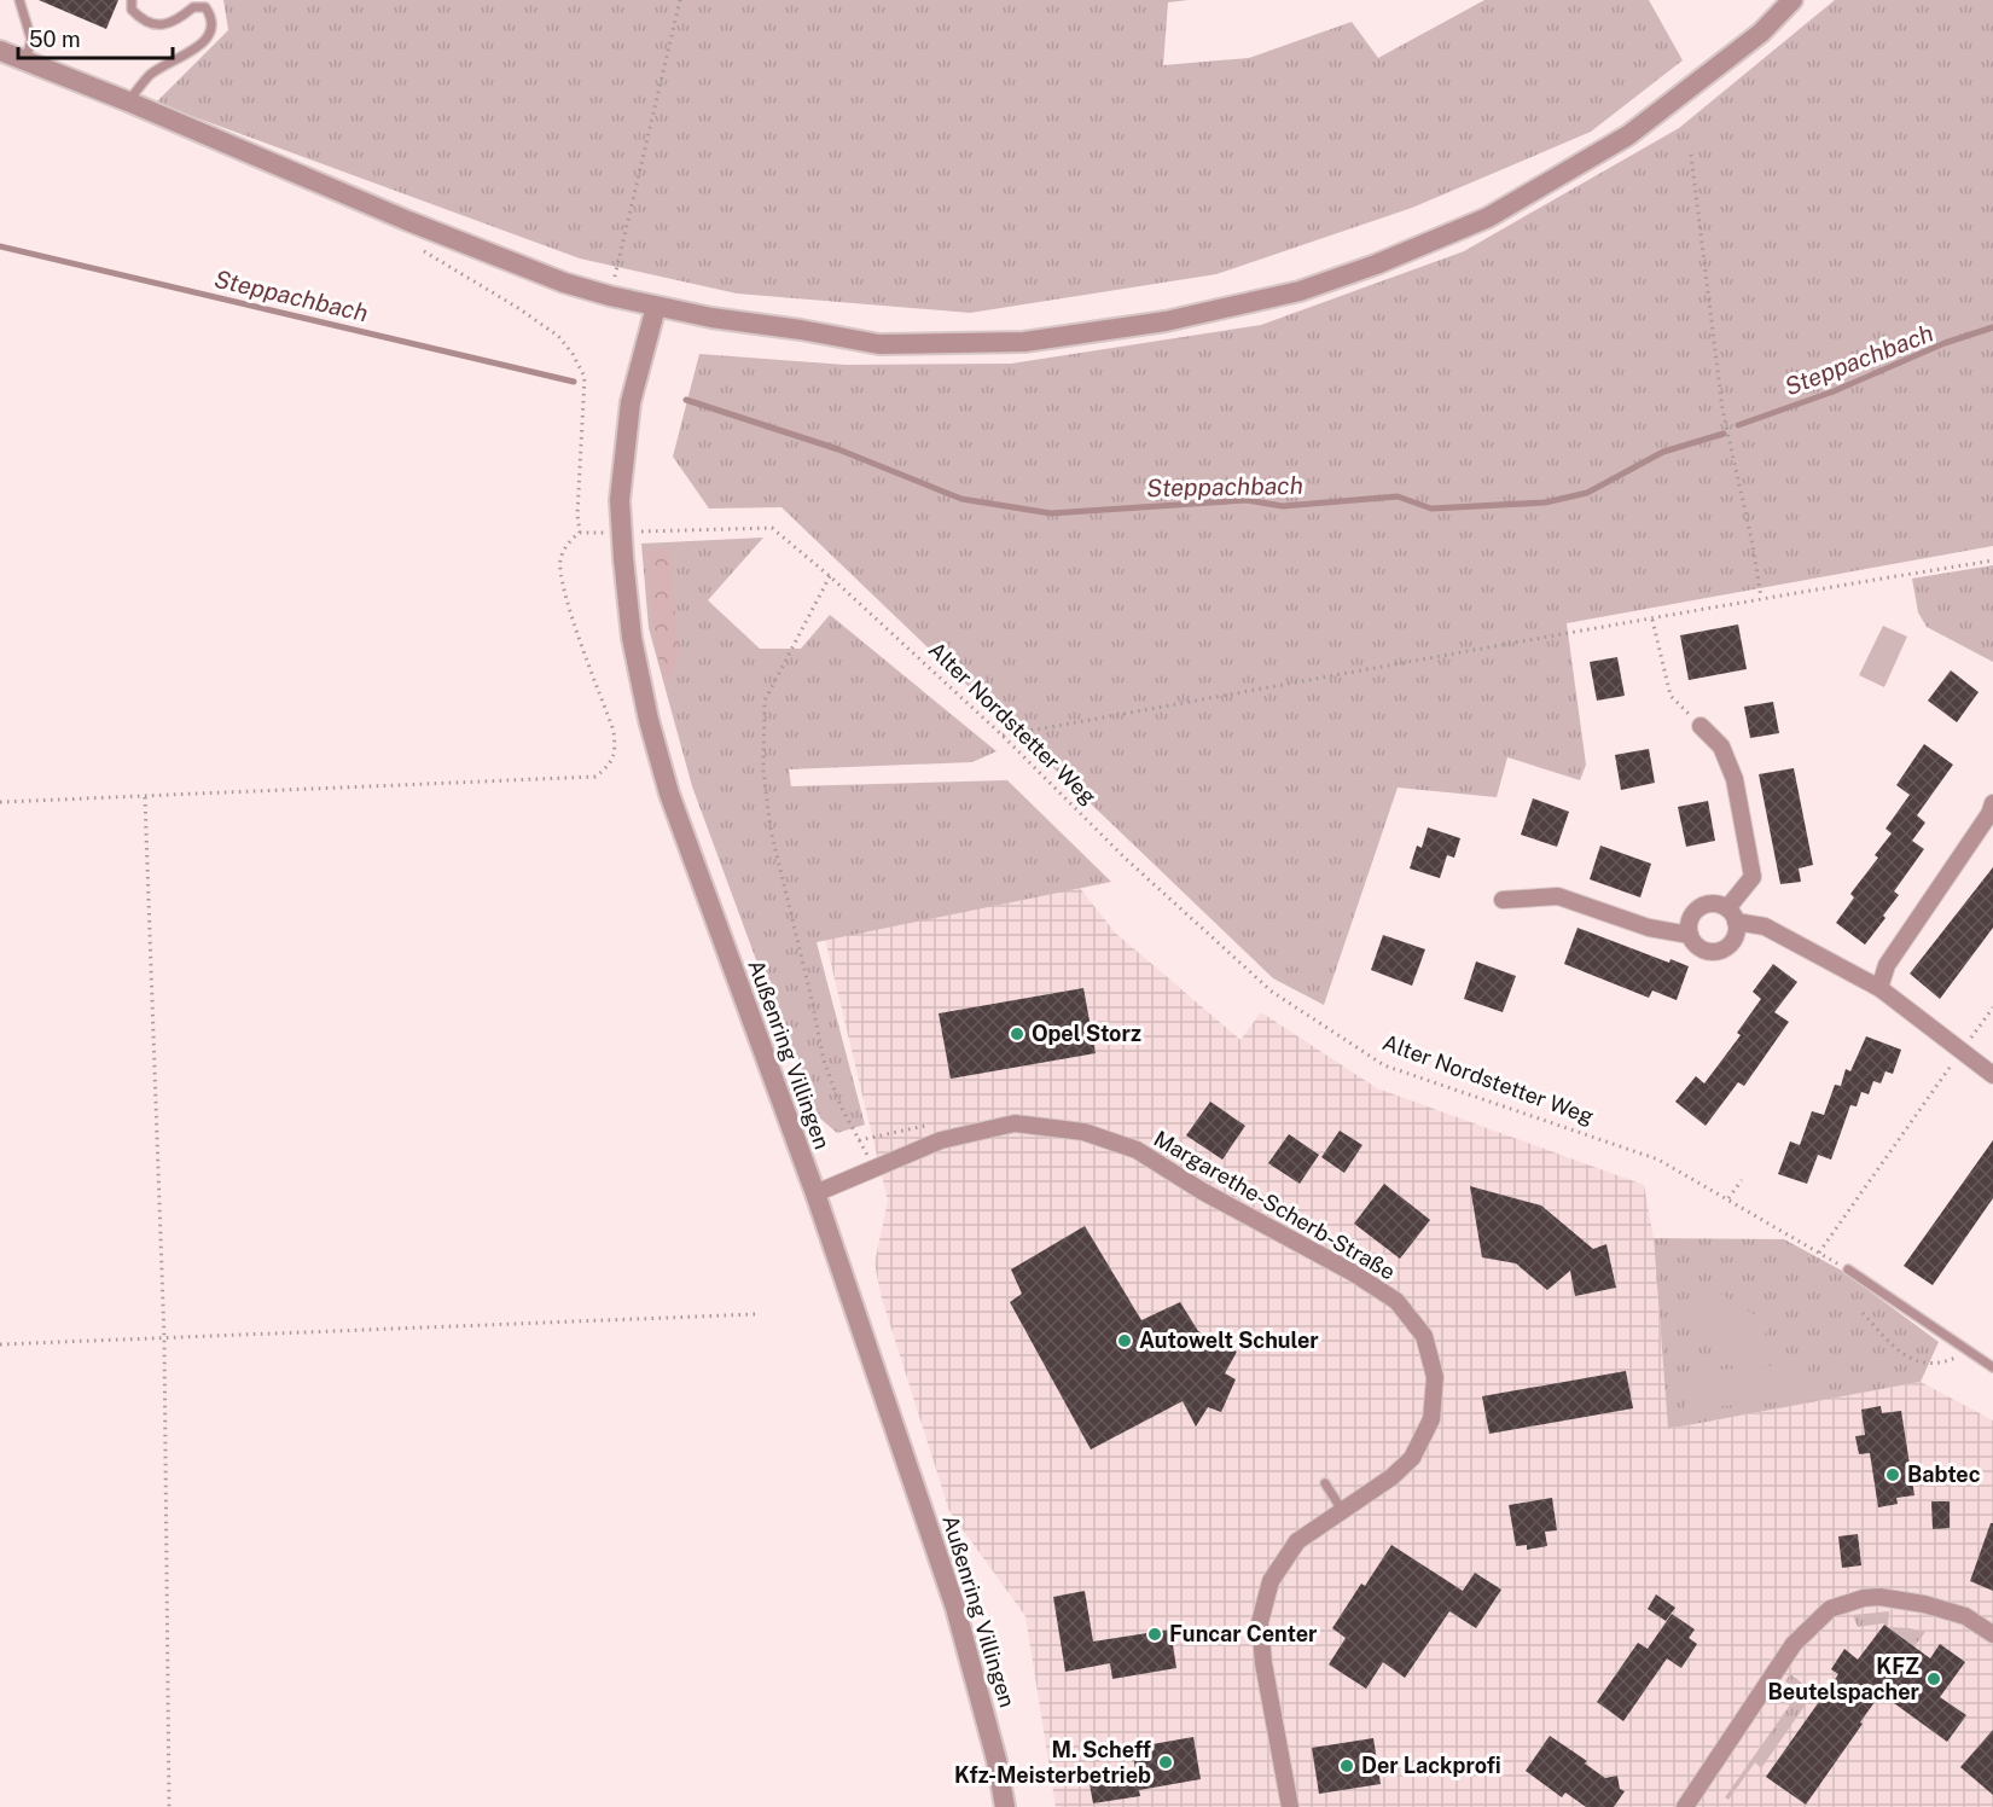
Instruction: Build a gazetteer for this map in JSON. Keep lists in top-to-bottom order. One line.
{"streets":{"street":["Außenring Villingen","Margarethe-Scherb-Straße"],"path":["Alter Nordstetter Weg"]},"crossings":[["Außenring Villingen","Margarethe-Scherb-Straße"]],"water":["Steppachbach"],"places":["Opel Storz","Autowelt Schuler","Babtec","Funcar Center","KFZ Beutelspacher","M. Scheff Kfz-Meisterbetrieb","Der Lackprofi"],"scale_bar":"50 m"}
